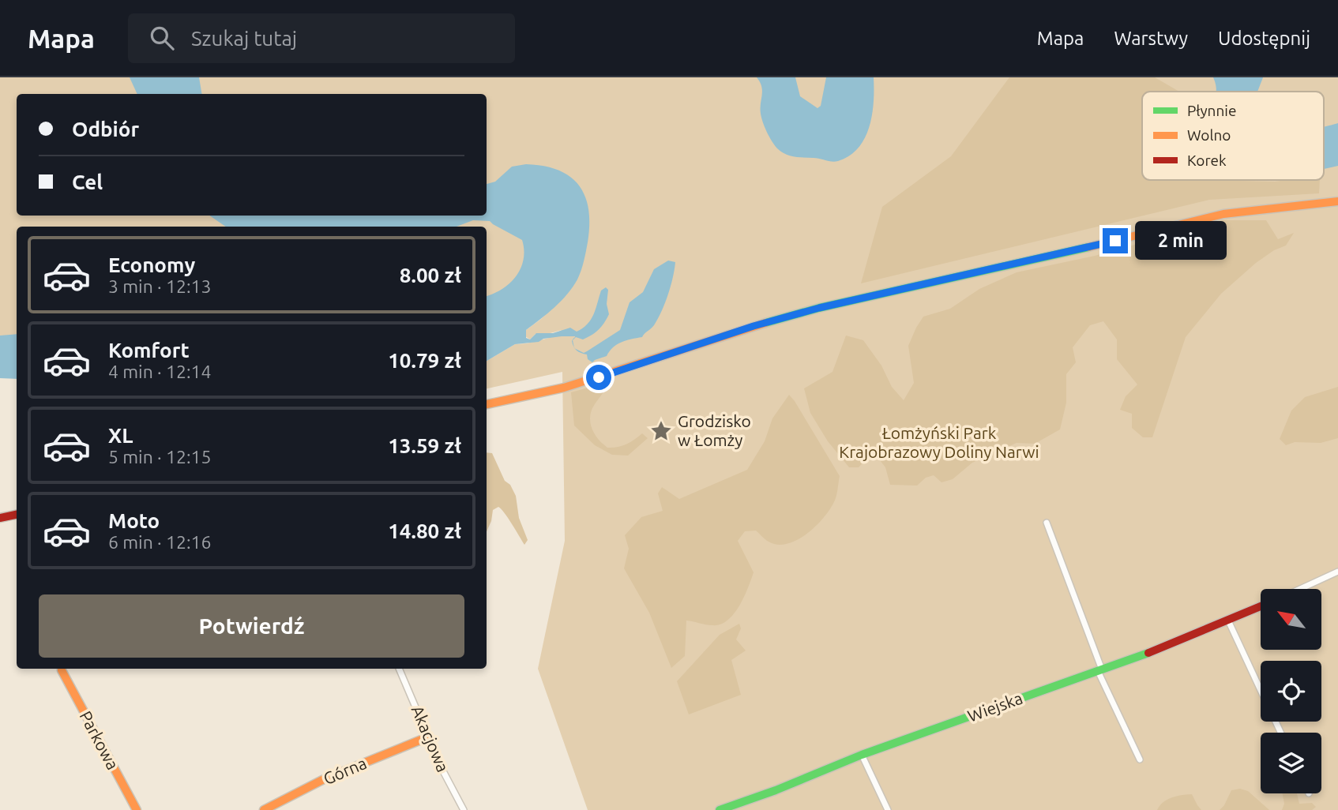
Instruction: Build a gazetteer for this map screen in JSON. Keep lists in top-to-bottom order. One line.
{"streets":{"street":["Wiejska","Akacjowa","Parkowa","Górna"]},"crossings":[["Akacjowa","Górna"]],"parks":["Łomżyński Park Krajobrazowy Doliny Narwi"],"places":{"place":["Grodzisko w Łomży"]},"legend":["Płynnie","Wolno","Korek"],"north":"top left","page":{"header":"Mapa","search":"Szukaj tutaj","nav":["Mapa","Warstwy","Udostępnij"],"banner":["Odbiór","Cel"],"bubble":"2 min","list":[{"name":"Economy","note":"3 min · 12:13","value":"8.00 zł"},{"name":"Komfort","note":"4 min · 12:14","value":"10.79 zł"},{"name":"XL","note":"5 min · 12:15","value":"13.59 zł"},{"name":"Moto","note":"6 min · 12:16","value":"14.80 zł"}],"buttons":"Potwierdź"}}
